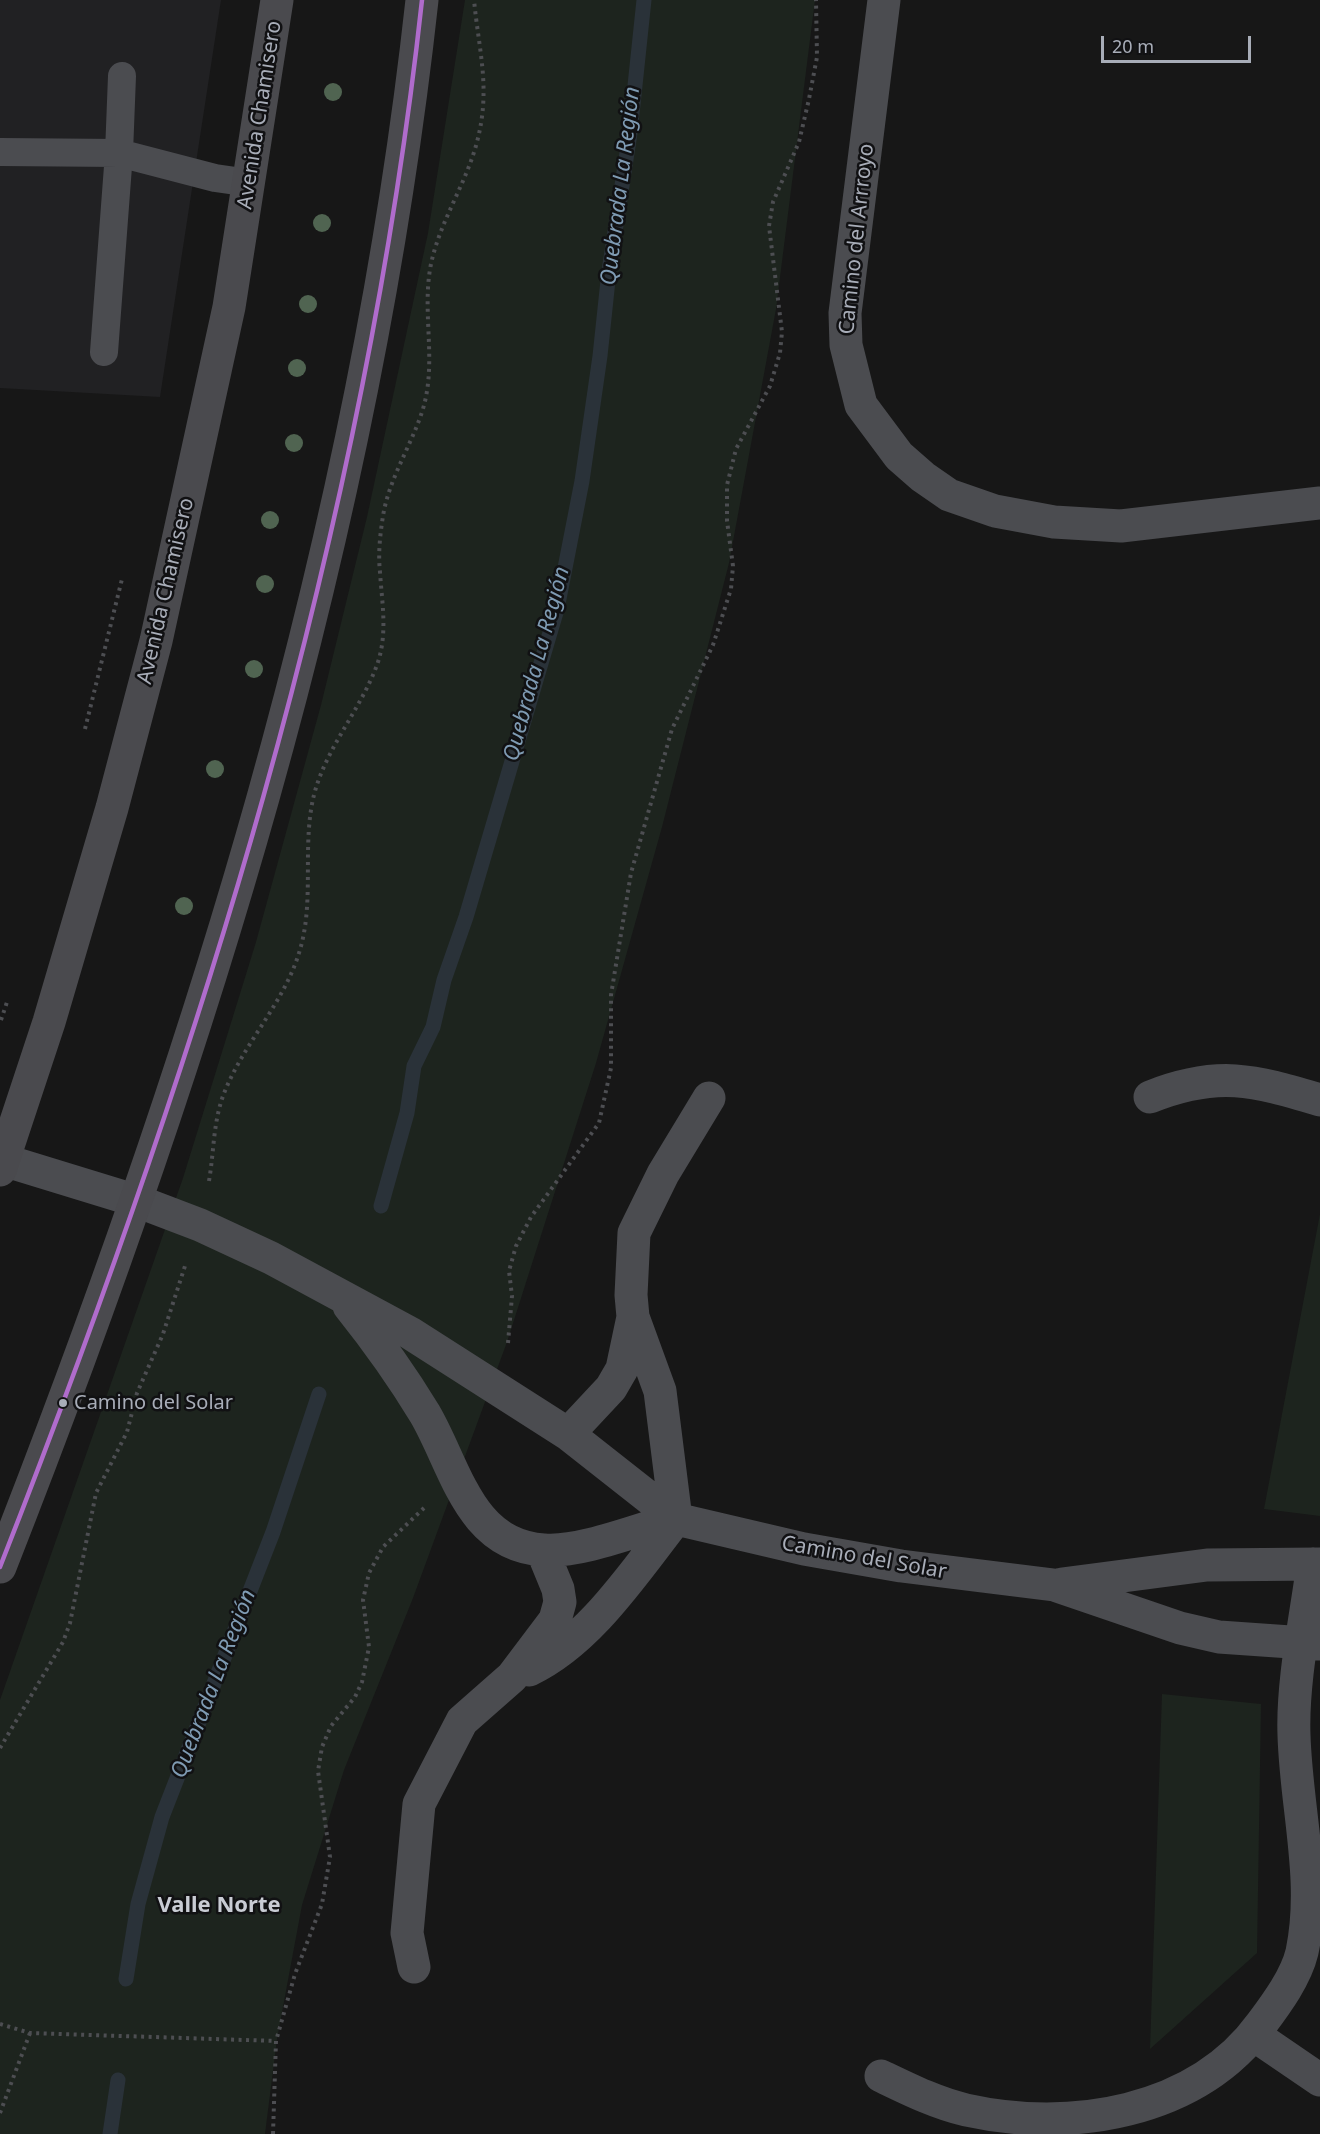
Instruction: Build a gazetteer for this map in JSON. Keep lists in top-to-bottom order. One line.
{"streets":{"street":["Avenida Chamisero","Camino del Arrroyo","Camino del Solar"]},"crossings":[["Avenida Chamisero","Camino del Solar"]],"districts":["Valle Norte"],"water":["Quebrada La Región"],"places":["Camino del Solar"],"scale_bar":"20 m"}
